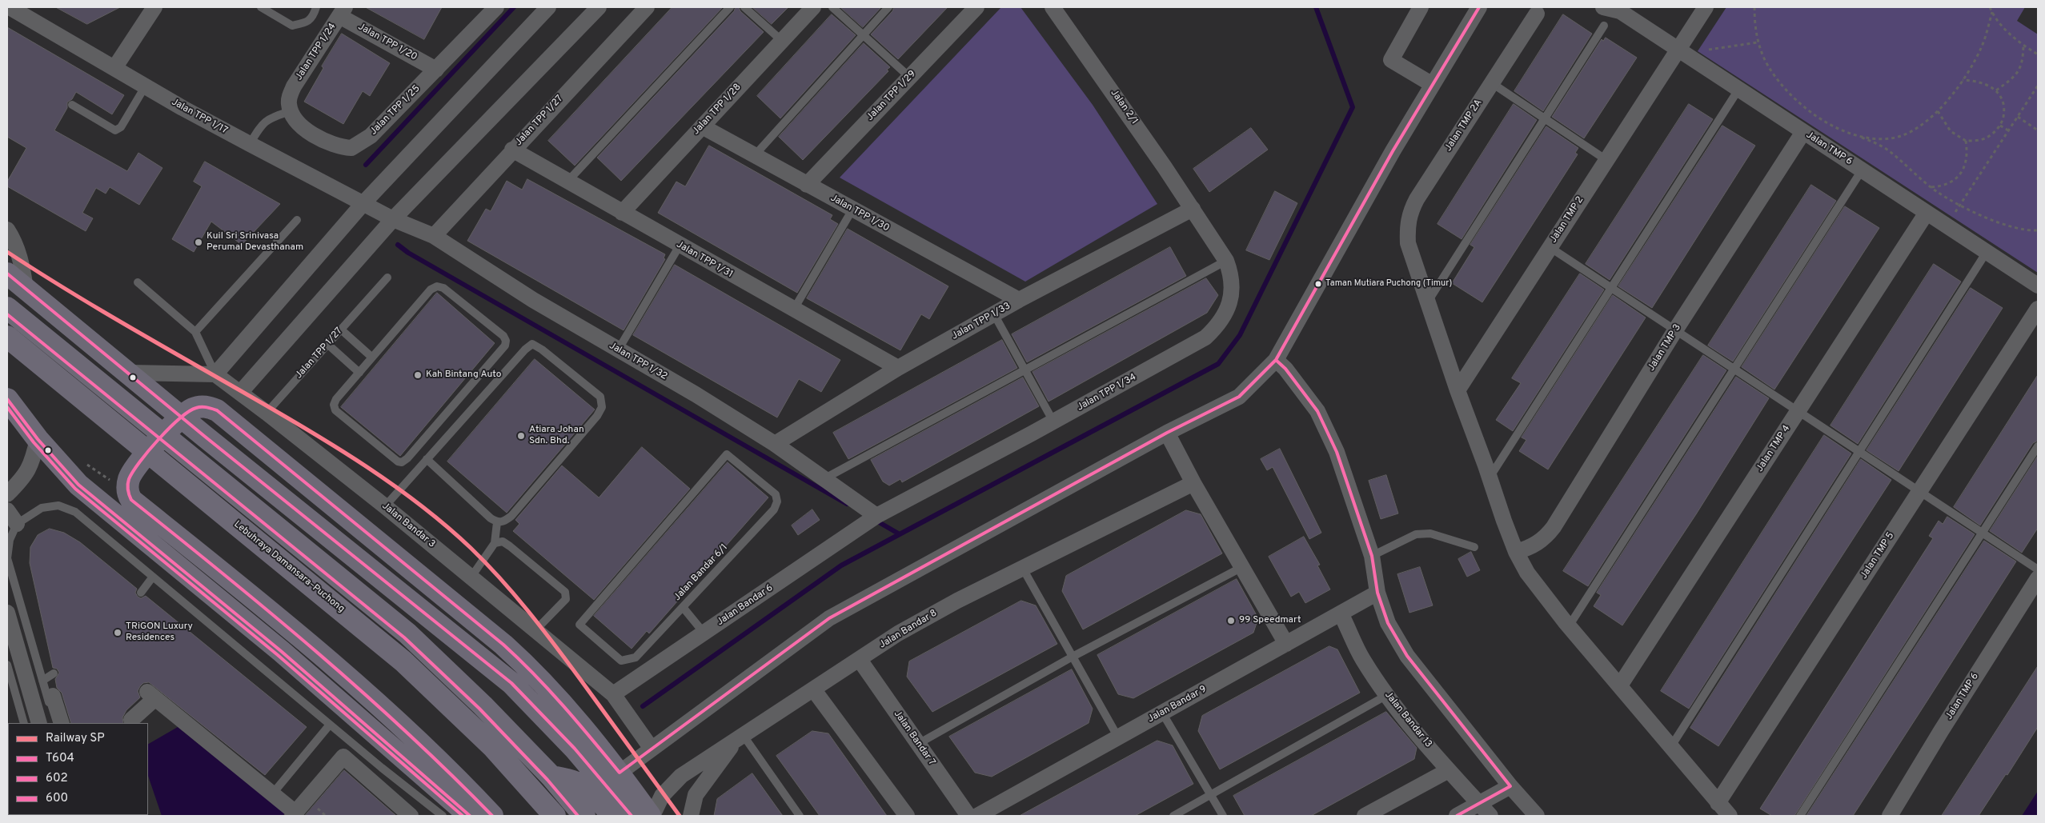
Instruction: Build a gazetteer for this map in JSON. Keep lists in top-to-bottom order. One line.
{"streets":{"highway":["Lebuhraya Damansara–Puchong"],"street":["Jalan TPP 1/20","Jalan TPP 1/24","Jalan TPP 1/29","Jalan 2/1","Jalan TPP 1/28","Jalan TPP 1/25","Jalan TPP 1/17","Jalan TPP 1/27","Jalan TMP 2A","Jalan TMP 6","Jalan TPP 1/30","Jalan TMP 2","Jalan TPP 1/31","Jalan TPP 1/33","Jalan TMP 3","Jalan TPP 1/32","Jalan TPP 1/34","Jalan TMP 4","Jalan Bandar 3","Jalan TMP 5","Jalan Bandar 6","Jalan Bandar 8","Jalan Bandar 9","Jalan Bandar 13","Jalan Bandar 7"],"lane":["Jalan Bandar 6/1"]},"crossings":[["Jalan TPP 1/20","Jalan TPP 1/24"],["Jalan TPP 1/20","Jalan TPP 1/25"],["Jalan TPP 1/24","Jalan TPP 1/25"],["Jalan TPP 1/29","Jalan TPP 1/30"],["Jalan 2/1","Jalan TPP 1/33"],["Jalan 2/1","Jalan TPP 1/34"],["Jalan TPP 1/28","Jalan TPP 1/30"],["Jalan TPP 1/28","Jalan TPP 1/31"],["Jalan TPP 1/17","Jalan TPP 1/32"],["Jalan TPP 1/27","Jalan TPP 1/31"],["Jalan TPP 1/27","Jalan TPP 1/32"],["Jalan TPP 1/27","Jalan Bandar 3"],["Jalan TMP 2A","Jalan TMP 2"],["Jalan TMP 2A","Jalan TMP 3"],["Jalan TMP 2A","Jalan TMP 4"],["Jalan TMP 2A","Jalan TMP 5"],["Jalan TMP 6","Jalan TMP 2"],["Jalan TMP 6","Jalan TMP 3"],["Jalan TMP 6","Jalan TMP 4"],["Jalan TPP 1/30","Jalan TPP 1/33"],["Jalan TPP 1/31","Jalan TPP 1/33"],["Jalan TPP 1/33","Jalan TPP 1/32"],["Jalan TPP 1/33","Jalan TPP 1/34"],["Jalan TPP 1/32","Jalan TPP 1/34"],["Jalan TPP 1/32","Jalan Bandar 6"],["Jalan TPP 1/34","Jalan Bandar 6"],["Jalan Bandar 3","Jalan Bandar 6"],["Jalan Bandar 8","Jalan Bandar 7"],["Jalan Bandar 9","Jalan Bandar 13"]],"places":["Kuil Sri Srinivasa Perumal Devasthanam","Taman Mutiara Puchong (Timur)","Kah Bintang Auto","Atiara Johan Sdn. Bhd.","99 Speedmart","TRiGON Luxury Residences"],"lines":["transit line T604","rail line SP","transit line 602","transit line 600"],"legend":["Railway SP","T604","602","600"]}
